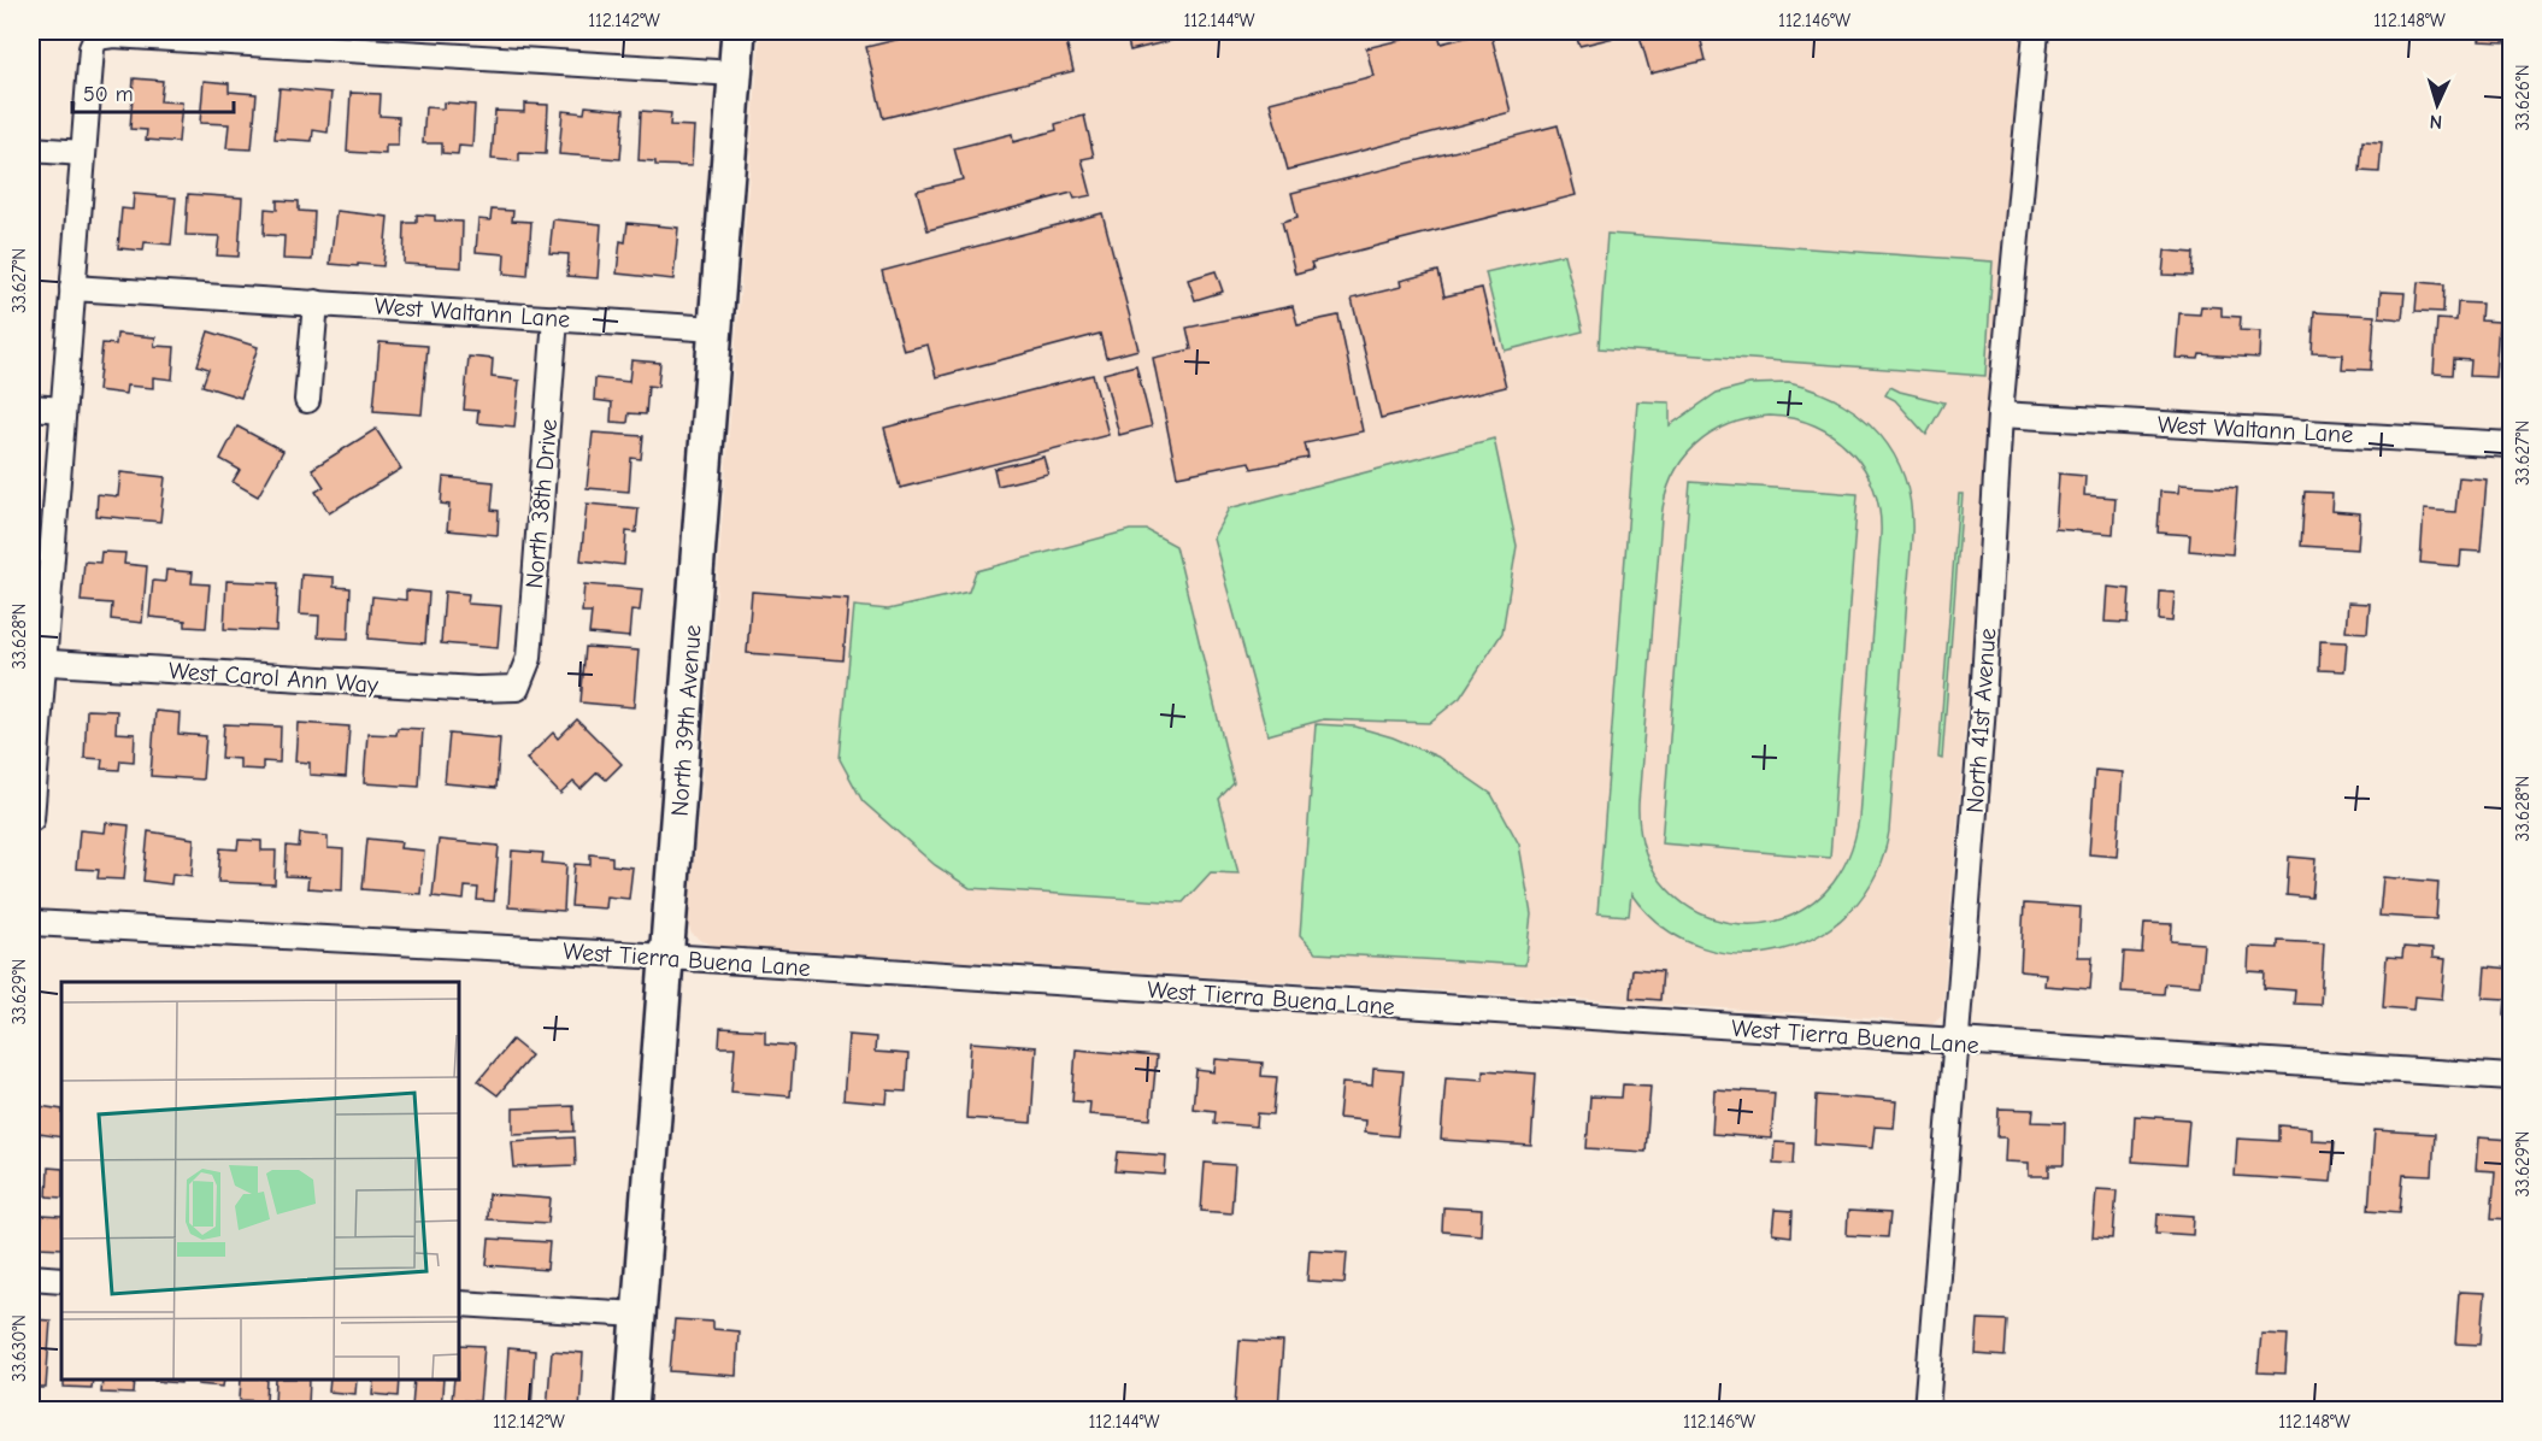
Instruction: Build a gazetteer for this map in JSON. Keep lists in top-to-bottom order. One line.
{"streets":{"street":["West Waltann Lane","North 38th Drive","West Carol Ann Way","North 39th Avenue","North 41st Avenue","West Tierra Buena Lane"]},"crossings":[["West Waltann Lane","North 38th Drive"],["West Waltann Lane","North 39th Avenue"],["West Waltann Lane","North 41st Avenue"],["North 38th Drive","West Carol Ann Way"],["North 39th Avenue","West Tierra Buena Lane"],["North 41st Avenue","West Tierra Buena Lane"]],"scale_bar":"50 m","north":"bottom","coordinates":["112.142°W","112.144°W","112.146°W","112.148°W","33.626°N","33.627°N","33.628°N","33.629°N","33.630°N"]}
